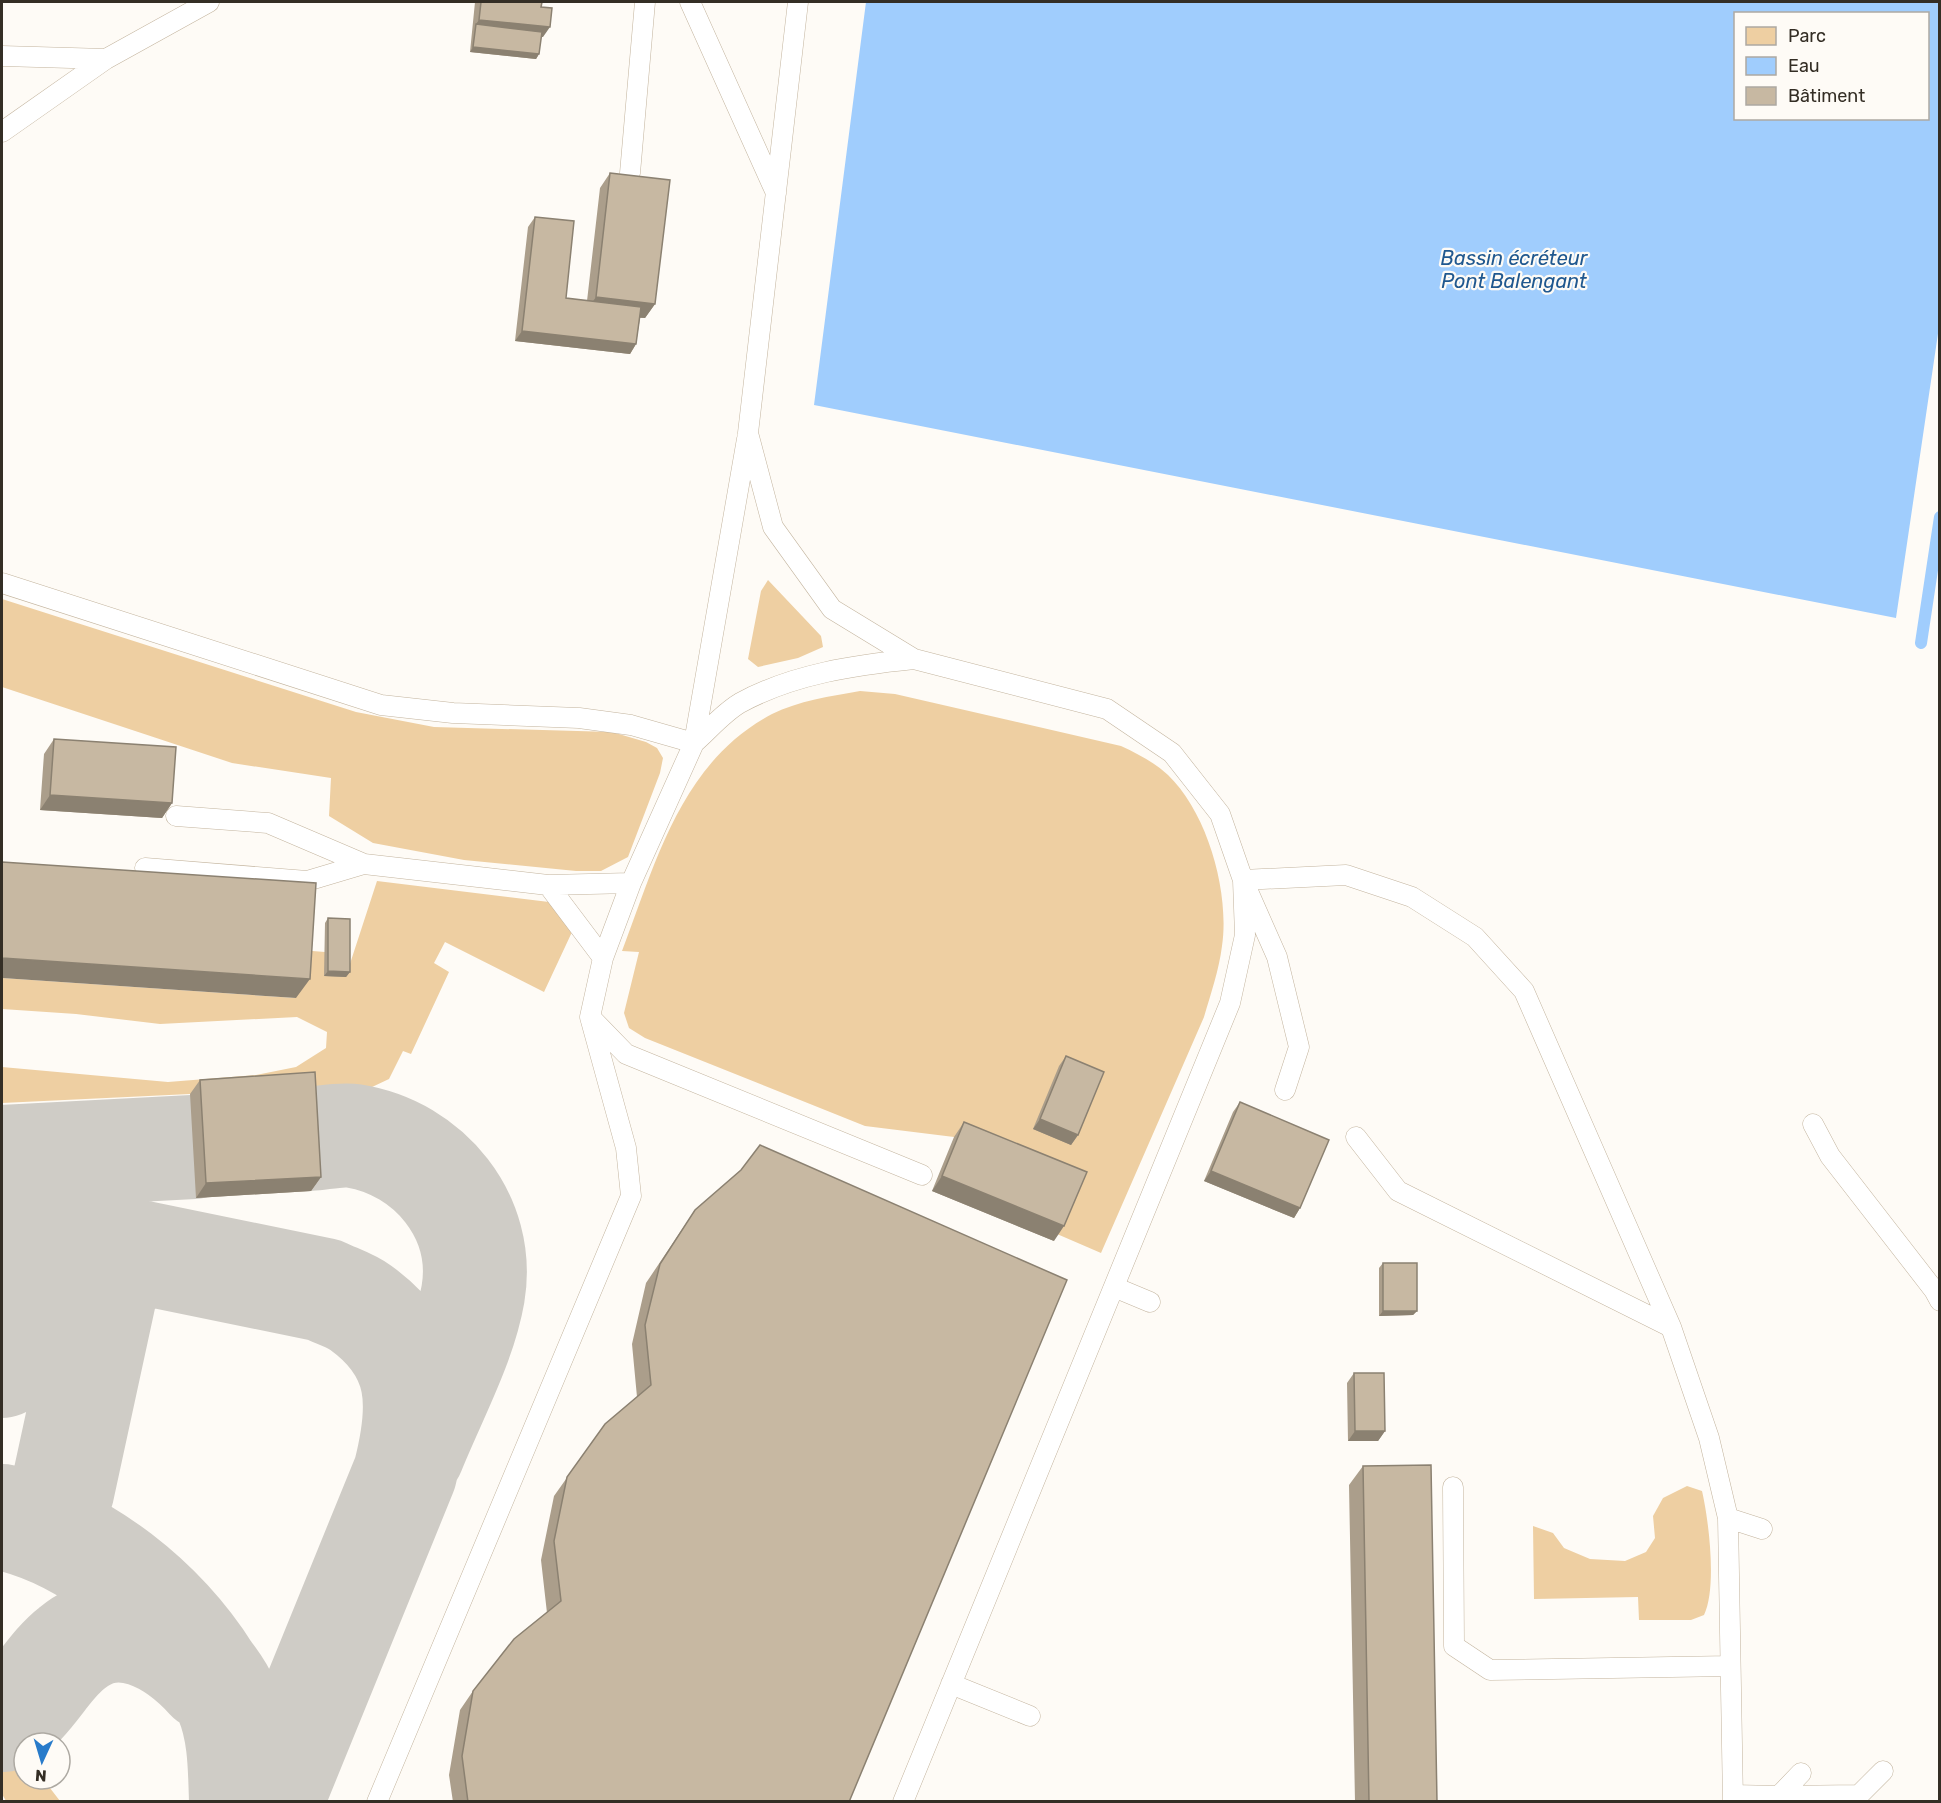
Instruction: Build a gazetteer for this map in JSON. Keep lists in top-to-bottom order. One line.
{"water":["Bassin écréteur Pont Balengant"],"legend":["Parc","Eau","Bâtiment"],"north":"bottom"}
